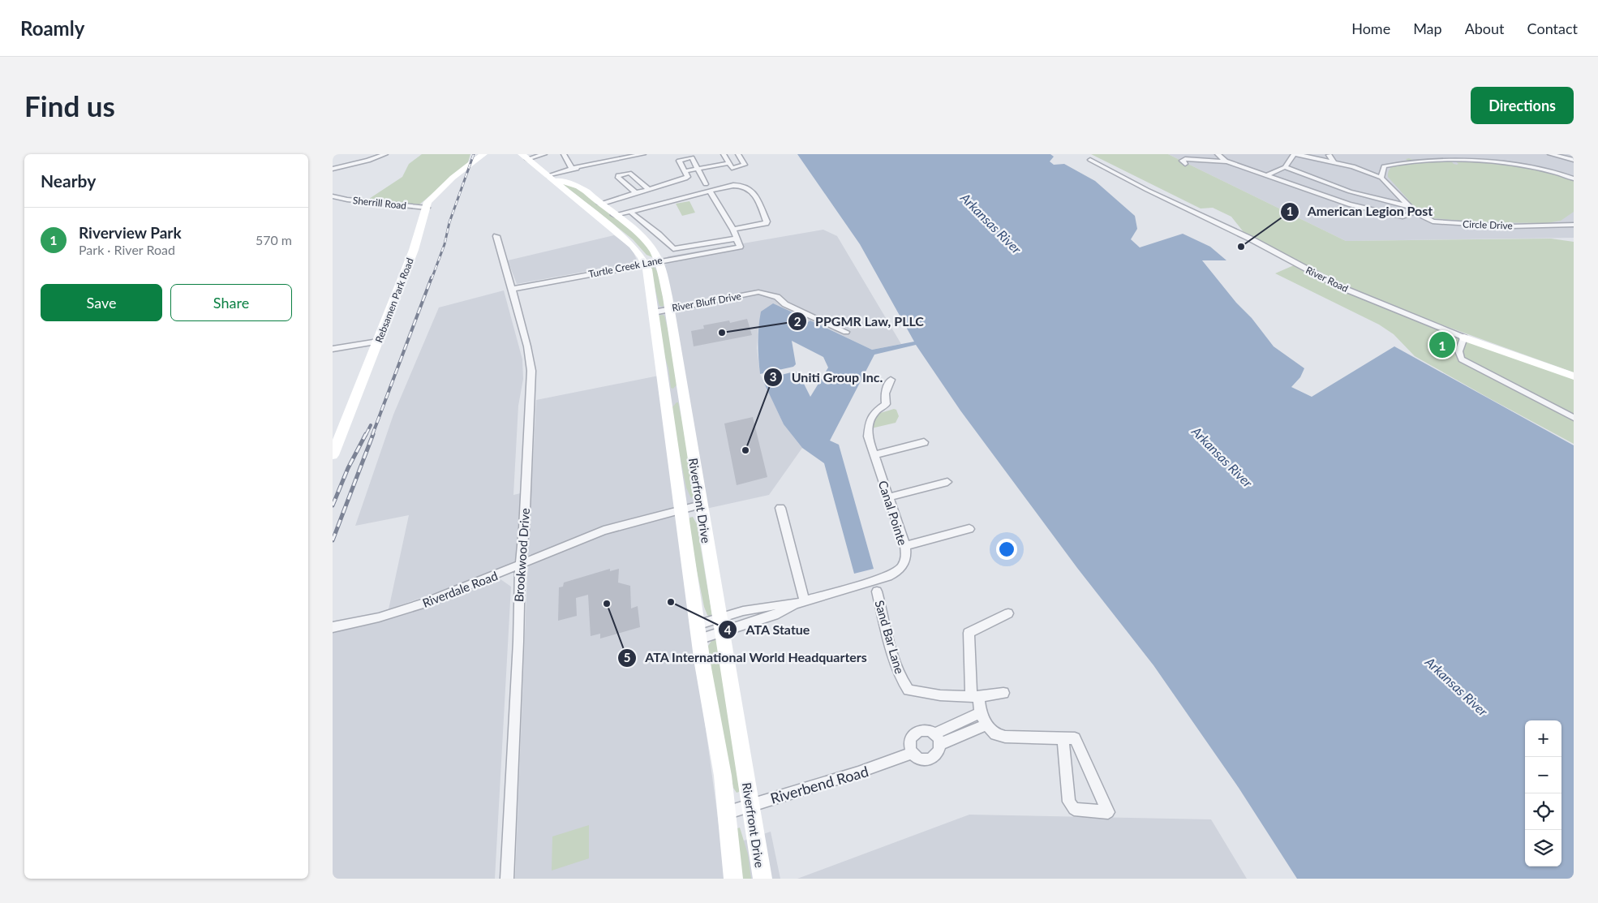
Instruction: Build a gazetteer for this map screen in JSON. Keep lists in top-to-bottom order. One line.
{"streets":{"street":["Sherrill Road","Circle Drive","Turtle Creek Lane","River Road","Rebsamen Park Road","River Bluff Drive","Riverfront Drive","Canal Pointe","Brookwood Drive","Riverdale Road","Sand Bar Lane","Riverbend Road"]},"crossings":[["Sherrill Road","Rebsamen Park Road"],["Turtle Creek Lane","Riverfront Drive"],["Turtle Creek Lane","Brookwood Drive"],["River Bluff Drive","Riverfront Drive"],["Riverfront Drive","Canal Pointe"],["Riverfront Drive","Riverdale Road"],["Riverfront Drive","Riverbend Road"],["Brookwood Drive","Riverdale Road"]],"water":["Arkansas River"],"places":["American Legion Post","PPGMR Law, PLLC","Uniti Group Inc.","ATA Statue","ATA International World Headquarters"],"page":{"header":"Roamly","nav":["Home","Map","About","Contact"],"buttons":["Directions",["Save","Share"]],"title":"Find us","heading":"Nearby","list":[{"mark":"1","name":"Riverview Park","note":"Park · River Road","value":"570 m"}],"pins":"1","map_buttons":["+","−"]}}
